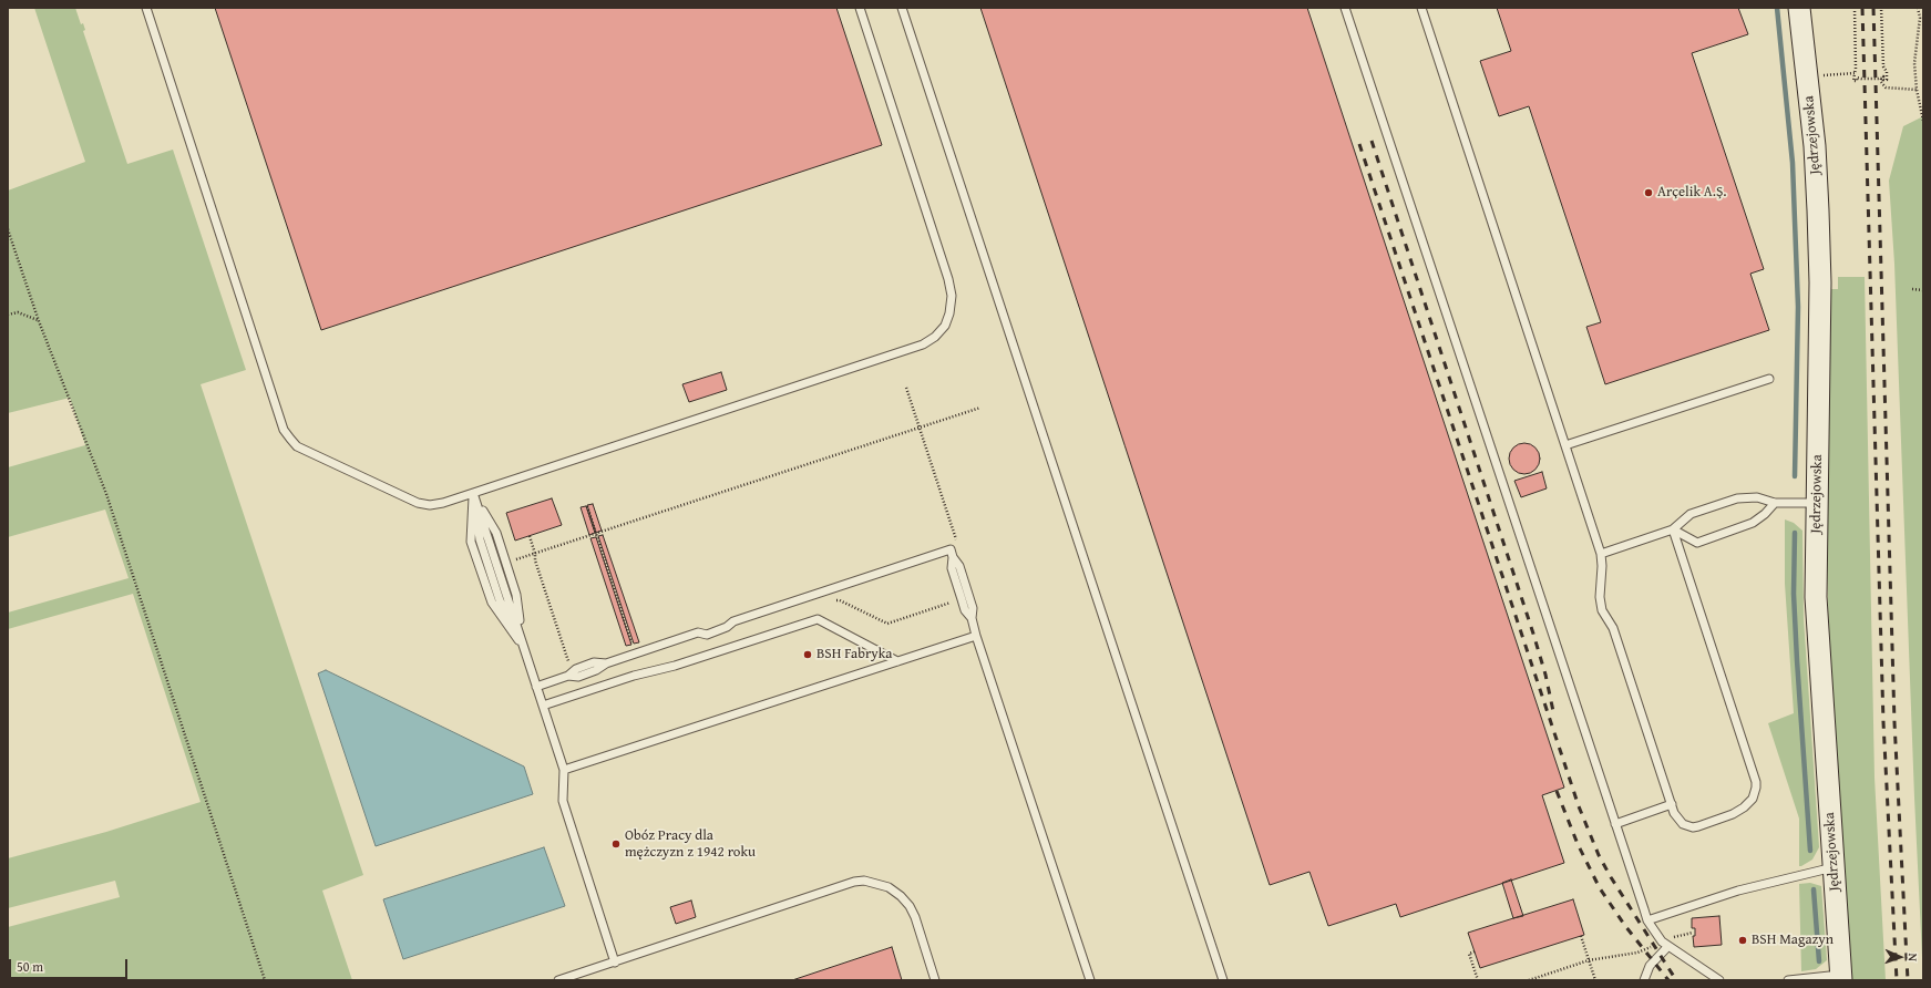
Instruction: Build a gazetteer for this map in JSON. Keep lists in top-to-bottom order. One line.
{"streets":{"street":["Jędrzejowska"]},"places":["Arçelik A.Ş.","BSH Fabryka","Obóz Pracy dla mężczyzn z 1942 roku","BSH Magazyn"],"scale_bar":"50 m","north":"right"}
